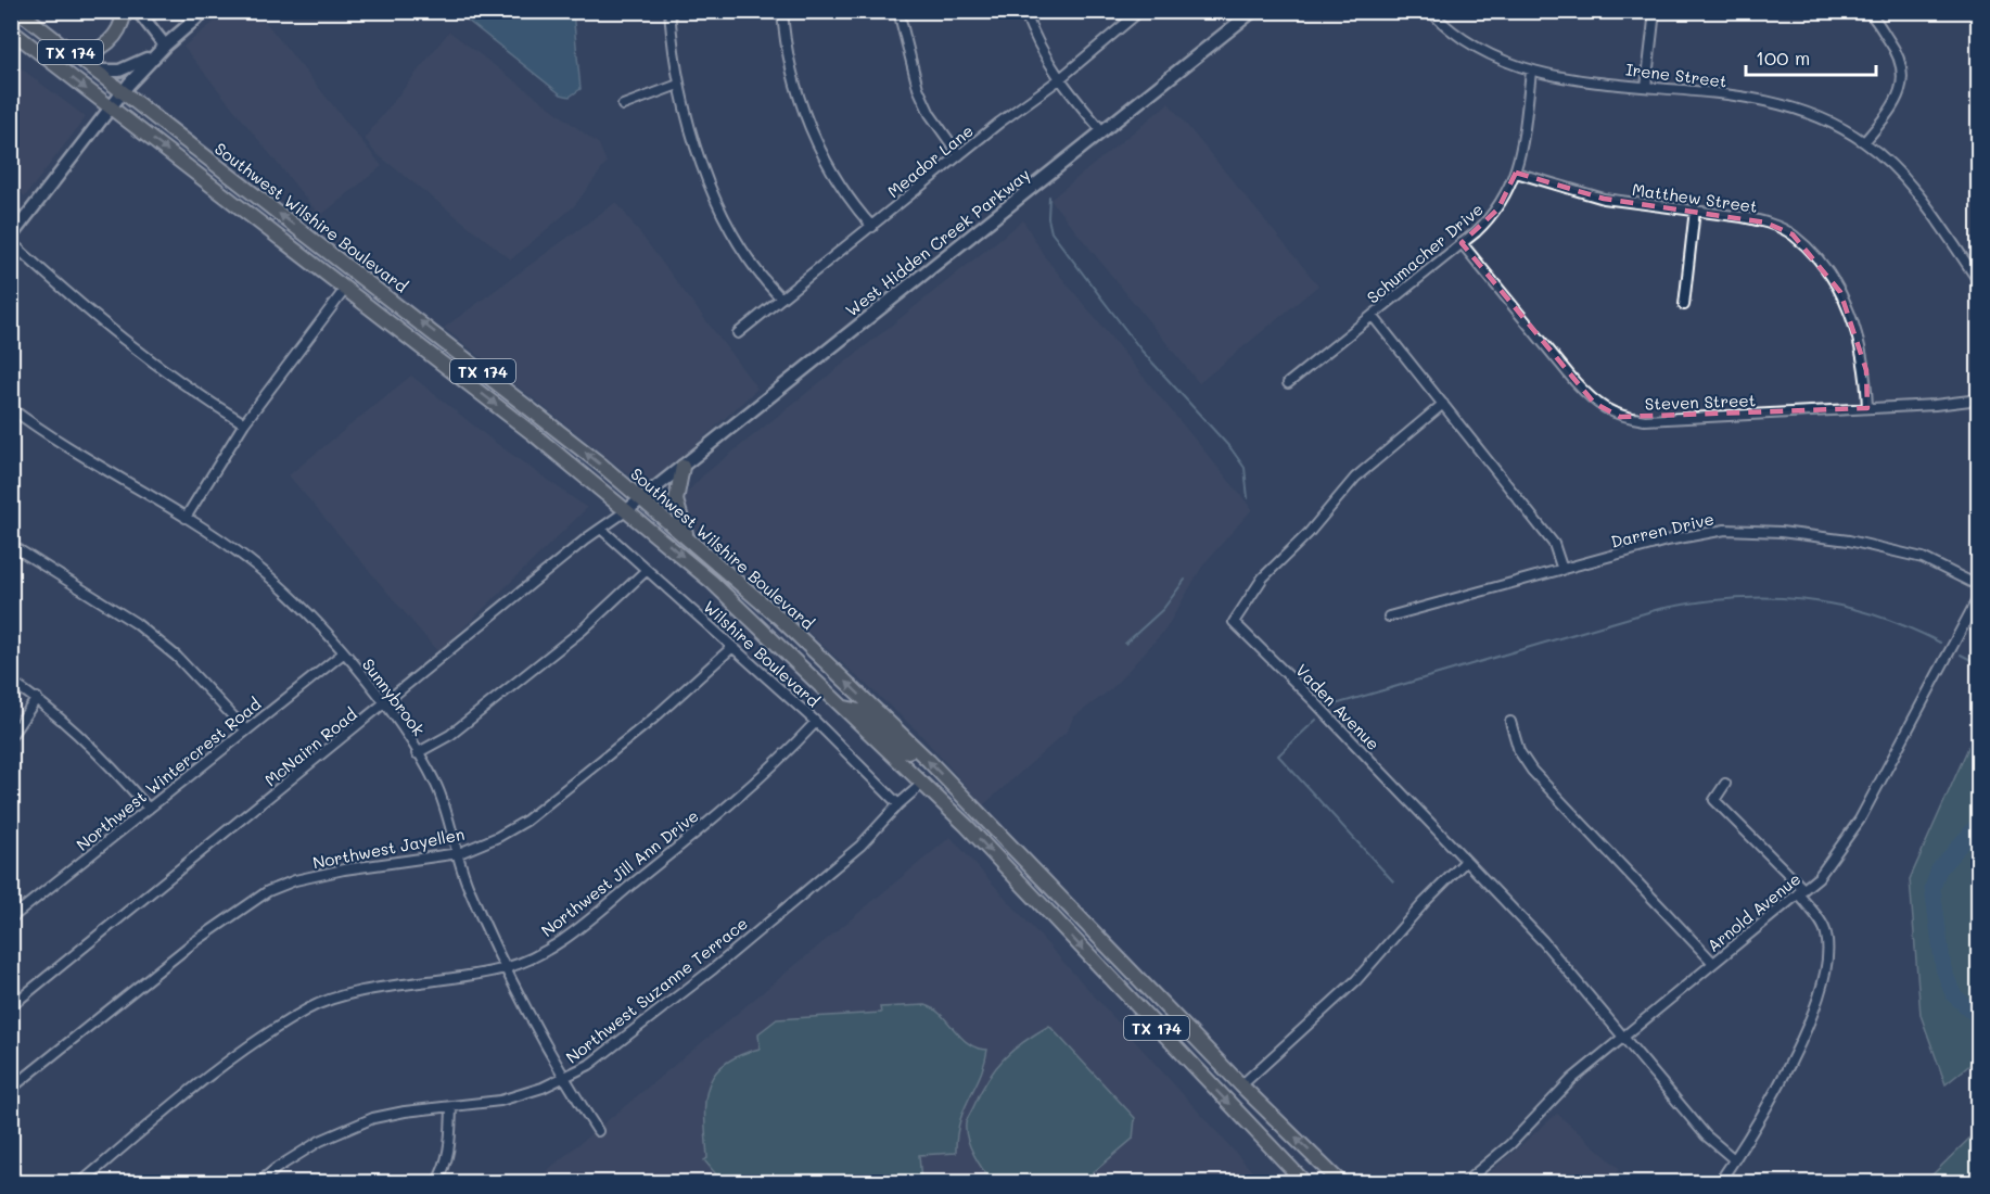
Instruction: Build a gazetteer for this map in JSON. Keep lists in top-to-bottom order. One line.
{"streets":{"main road":["TX 174","Southwest Wilshire Boulevard","West Hidden Creek Parkway"],"street":["Irene Street","Meador Lane","Matthew Street","Schumacher Drive","Steven Street","Darren Drive","Wilshire Boulevard","Sunnybrook","Vaden Avenue","McNairn Road","Northwest Wintercrest Road","Northwest Jayellen","Northwest Jill Ann Drive","Arnold Avenue","Northwest Suzanne Terrace"]},"crossings":[["Irene Street","Schumacher Drive"],["Matthew Street","Schumacher Drive"],["Matthew Street","Steven Street"],["Southwest Wilshire Boulevard","West Hidden Creek Parkway"],["Southwest Wilshire Boulevard","McNairn Road"],["Southwest Wilshire Boulevard","Northwest Suzanne Terrace"],["West Hidden Creek Parkway","McNairn Road"],["Schumacher Drive","Steven Street"],["Wilshire Boulevard","McNairn Road"],["Wilshire Boulevard","Northwest Jayellen"],["Wilshire Boulevard","Northwest Jill Ann Drive"],["Wilshire Boulevard","Northwest Suzanne Terrace"],["Sunnybrook","McNairn Road"],["Sunnybrook","Northwest Wintercrest Road"],["Sunnybrook","Northwest Jayellen"],["Sunnybrook","Northwest Jill Ann Drive"],["Sunnybrook","Northwest Suzanne Terrace"],["Vaden Avenue","Arnold Avenue"]],"scale_bar":"100 m"}
